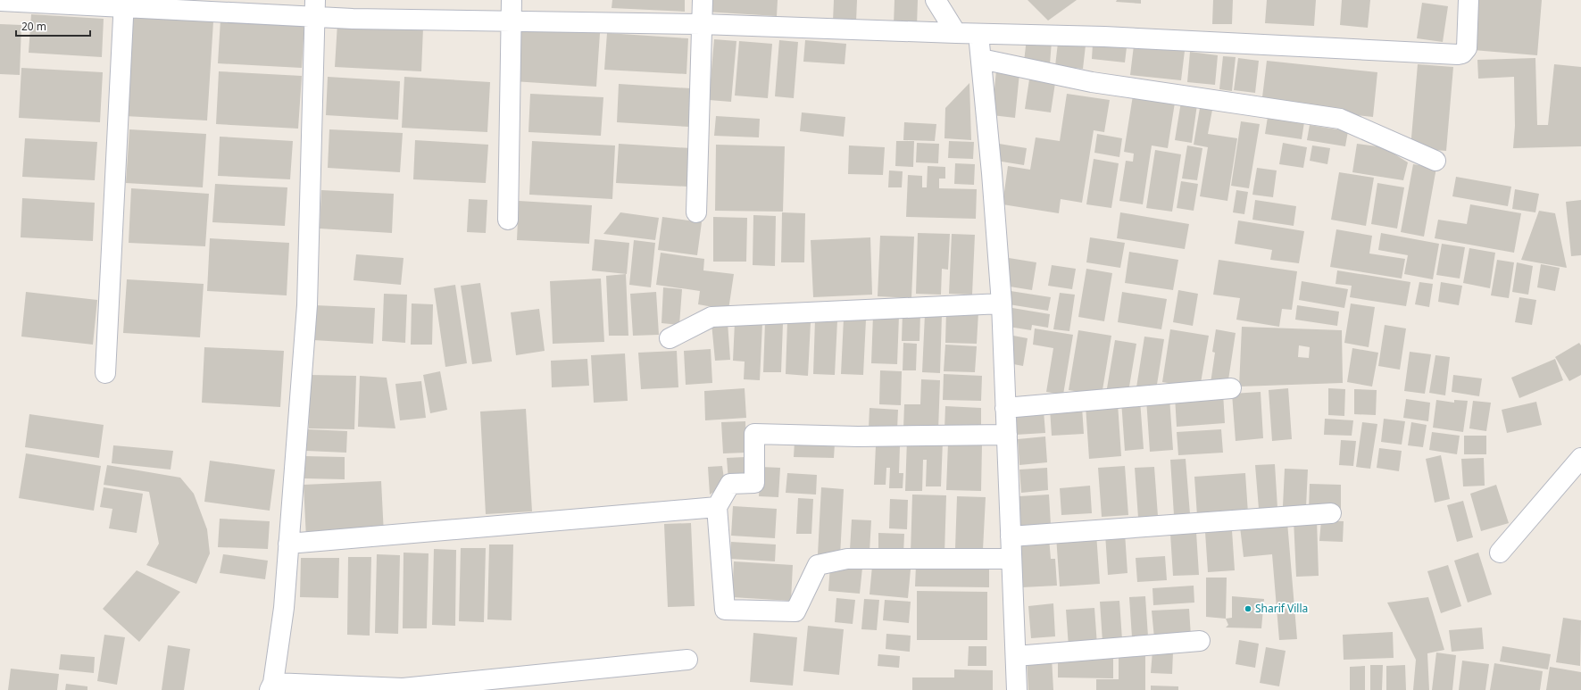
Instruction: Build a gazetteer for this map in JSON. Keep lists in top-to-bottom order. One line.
{"places":["Sharif Villa"],"scale_bar":"20 m"}
